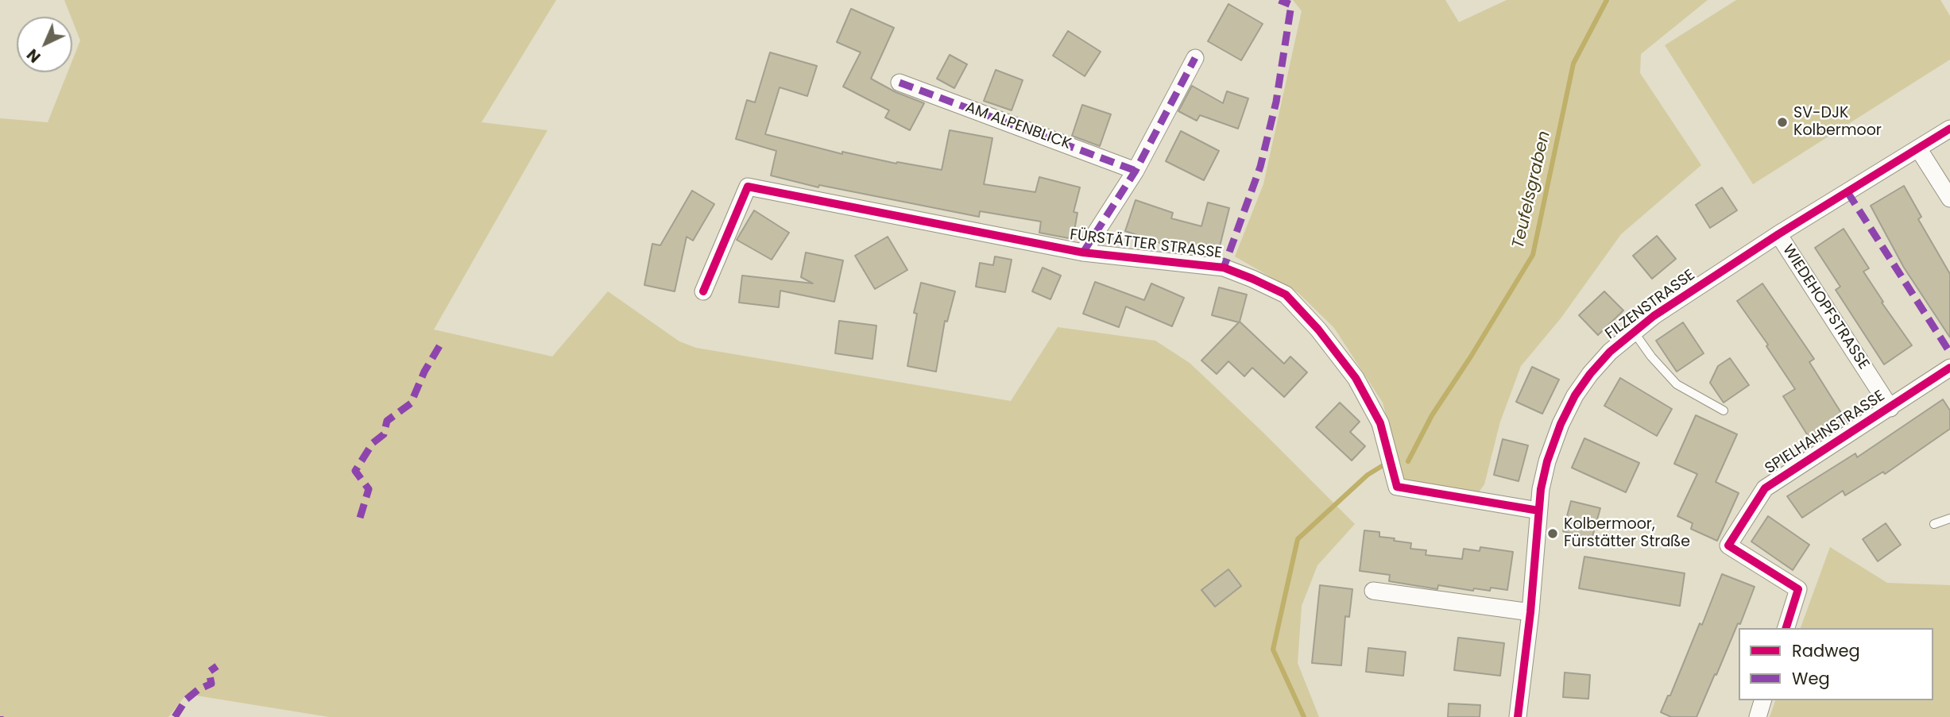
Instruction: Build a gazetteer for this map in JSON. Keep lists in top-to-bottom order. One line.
{"streets":{"street":["AM ALPENBLICK","FÜRSTÄTTER STRASSE","FILZENSTRASSE","WIEDEHOPFSTRASSE","SPIELHAHNSTRASSE"]},"crossings":[["FÜRSTÄTTER STRASSE","FILZENSTRASSE"],["FILZENSTRASSE","WIEDEHOPFSTRASSE"],["WIEDEHOPFSTRASSE","SPIELHAHNSTRASSE"]],"water":["Teufelsgraben"],"places":["SV-DJK Kolbermoor","Kolbermoor, Fürstätter Straße"],"legend":["Radweg","Weg"],"north":"bottom left"}
